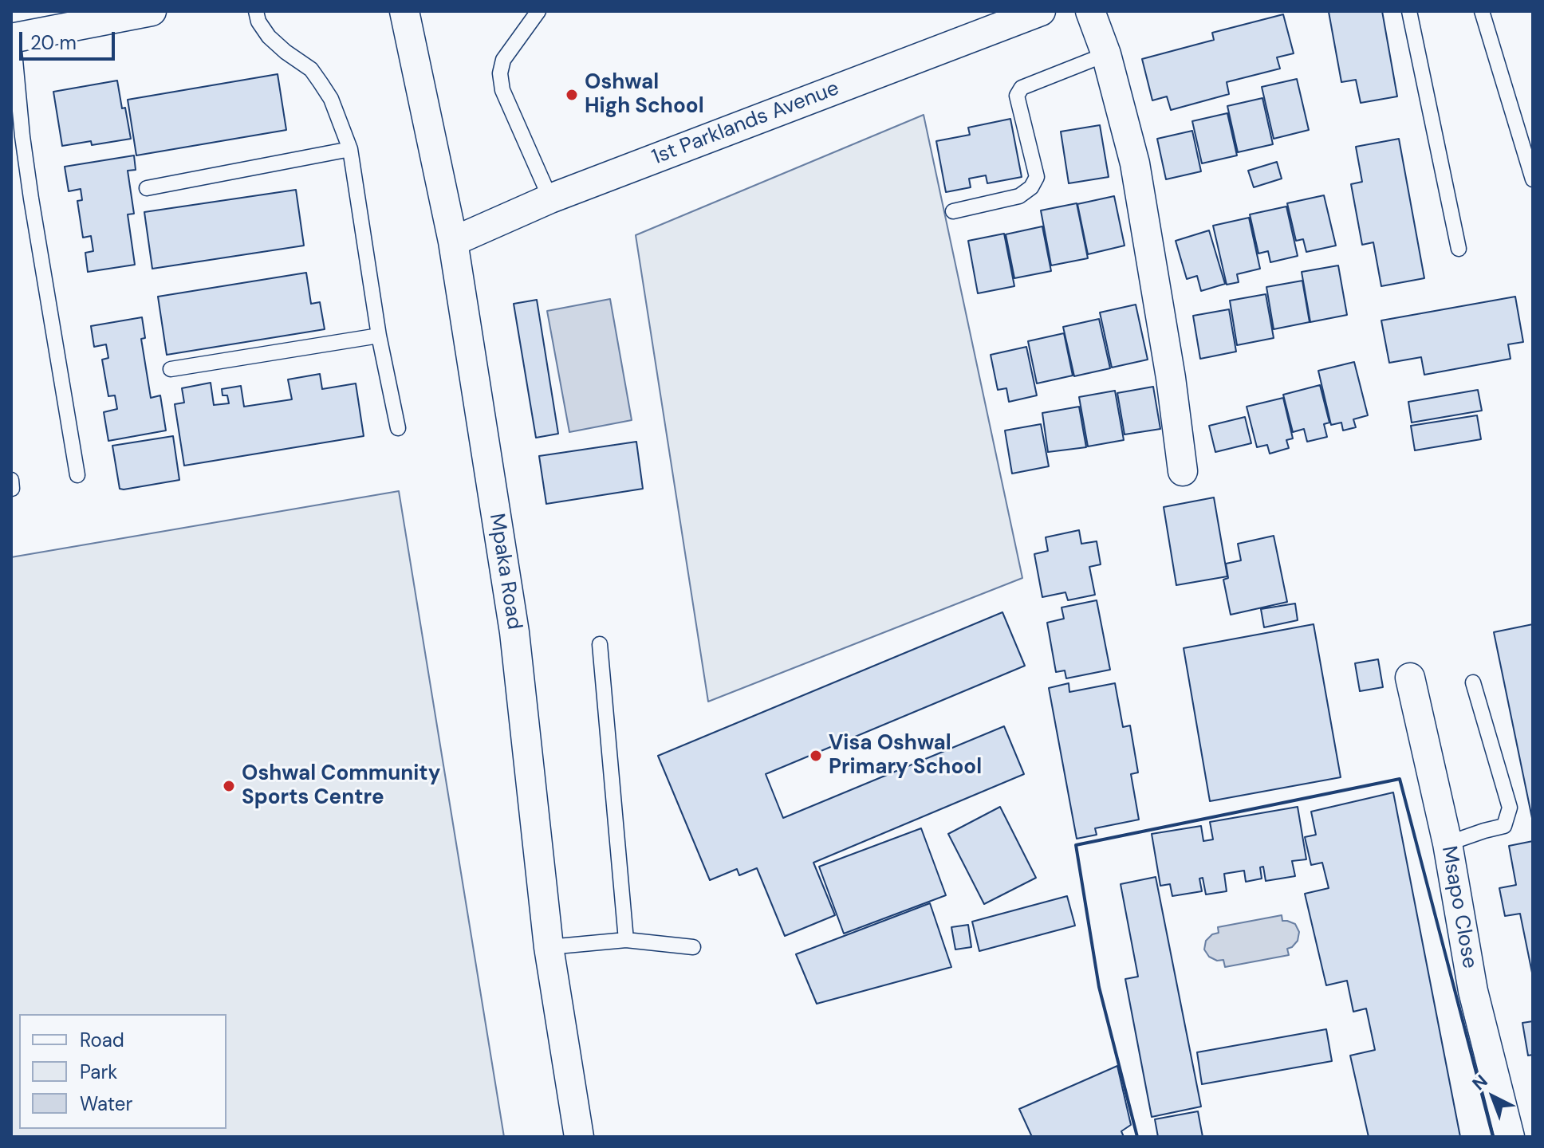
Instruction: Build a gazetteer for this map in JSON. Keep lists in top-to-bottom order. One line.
{"streets":{"street":["1st Parklands Avenue","Mpaka Road","Msapo Close"]},"crossings":[["1st Parklands Avenue","Mpaka Road"]],"places":["Oshwal High School","Visa Oshwal Primary School","Oshwal Community Sports Centre"],"legend":["Road","Park","Water"],"scale_bar":"20 m","north":"top left"}
